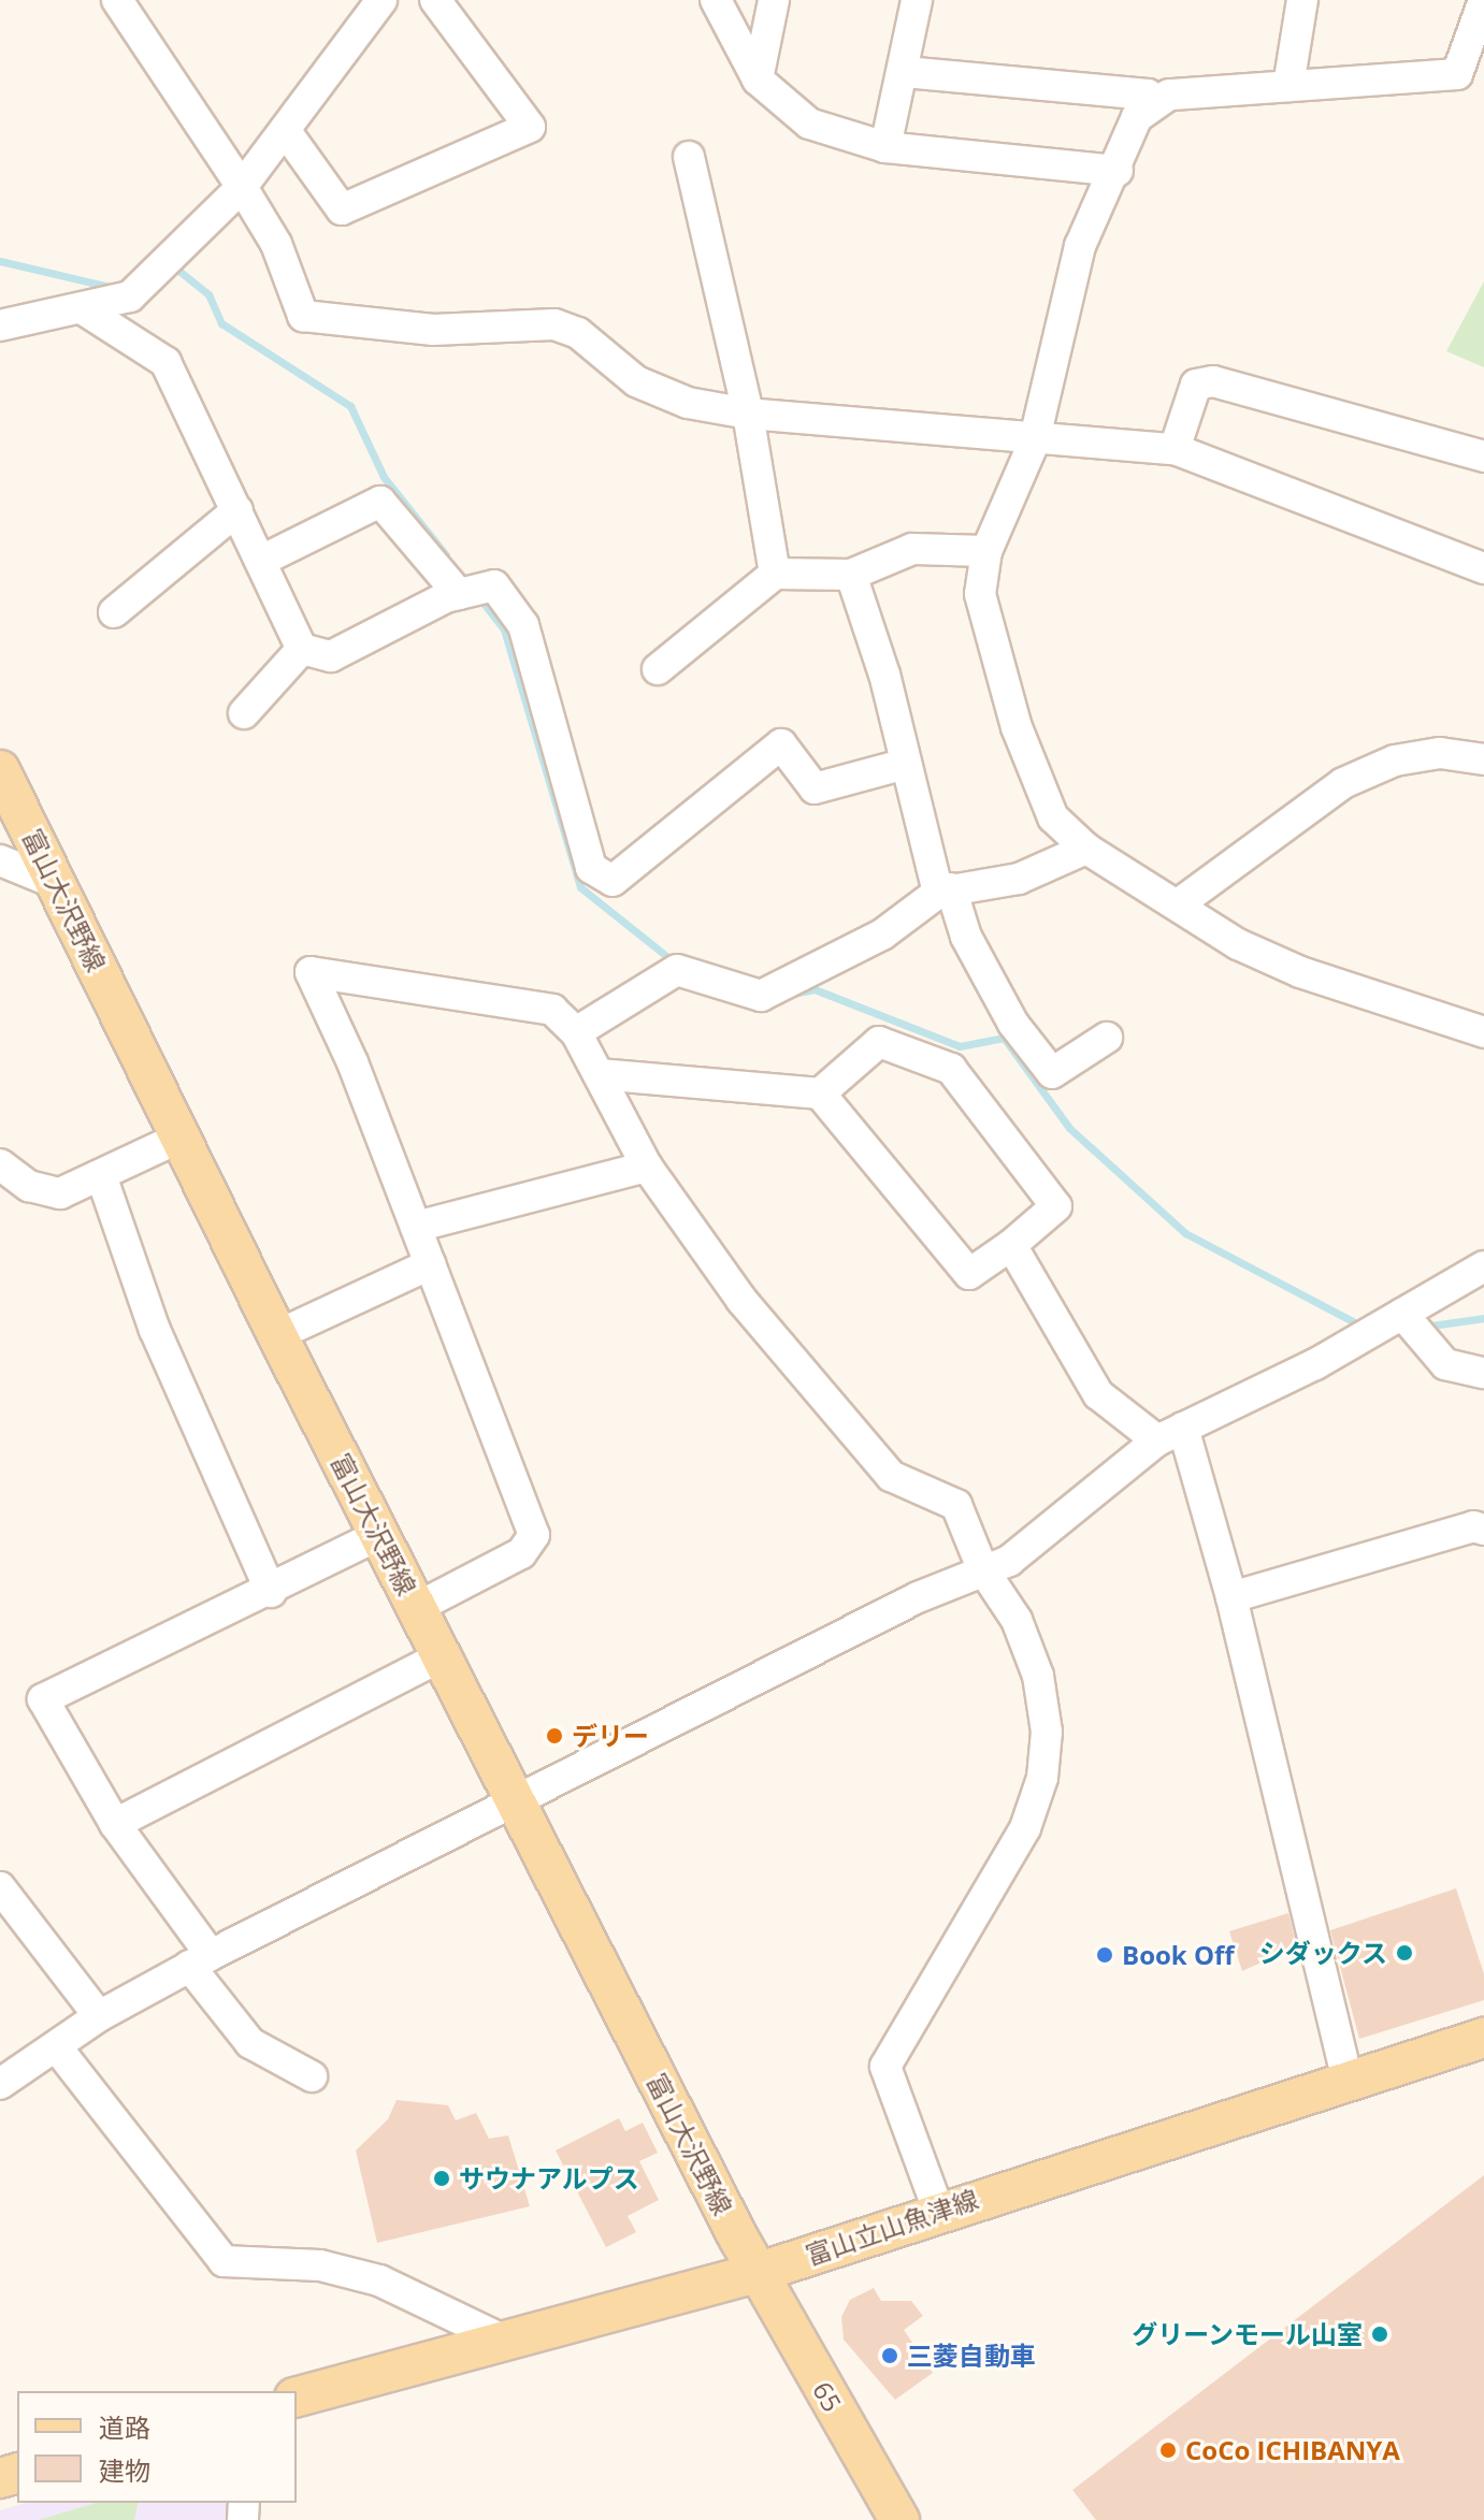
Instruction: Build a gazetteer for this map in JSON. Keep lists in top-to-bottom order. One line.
{"streets":{"main road":["富山大沢野線","富山立山魚津線","65"]},"crossings":[["富山大沢野線","富山立山魚津線"],["富山大沢野線","65"],["富山立山魚津線","65"]],"places":["デリー","シダックス","Book Off","サウナアルプス","グリーンモール山室","三菱自動車","CoCo ICHIBANYA"],"legend":["道路","建物"]}
